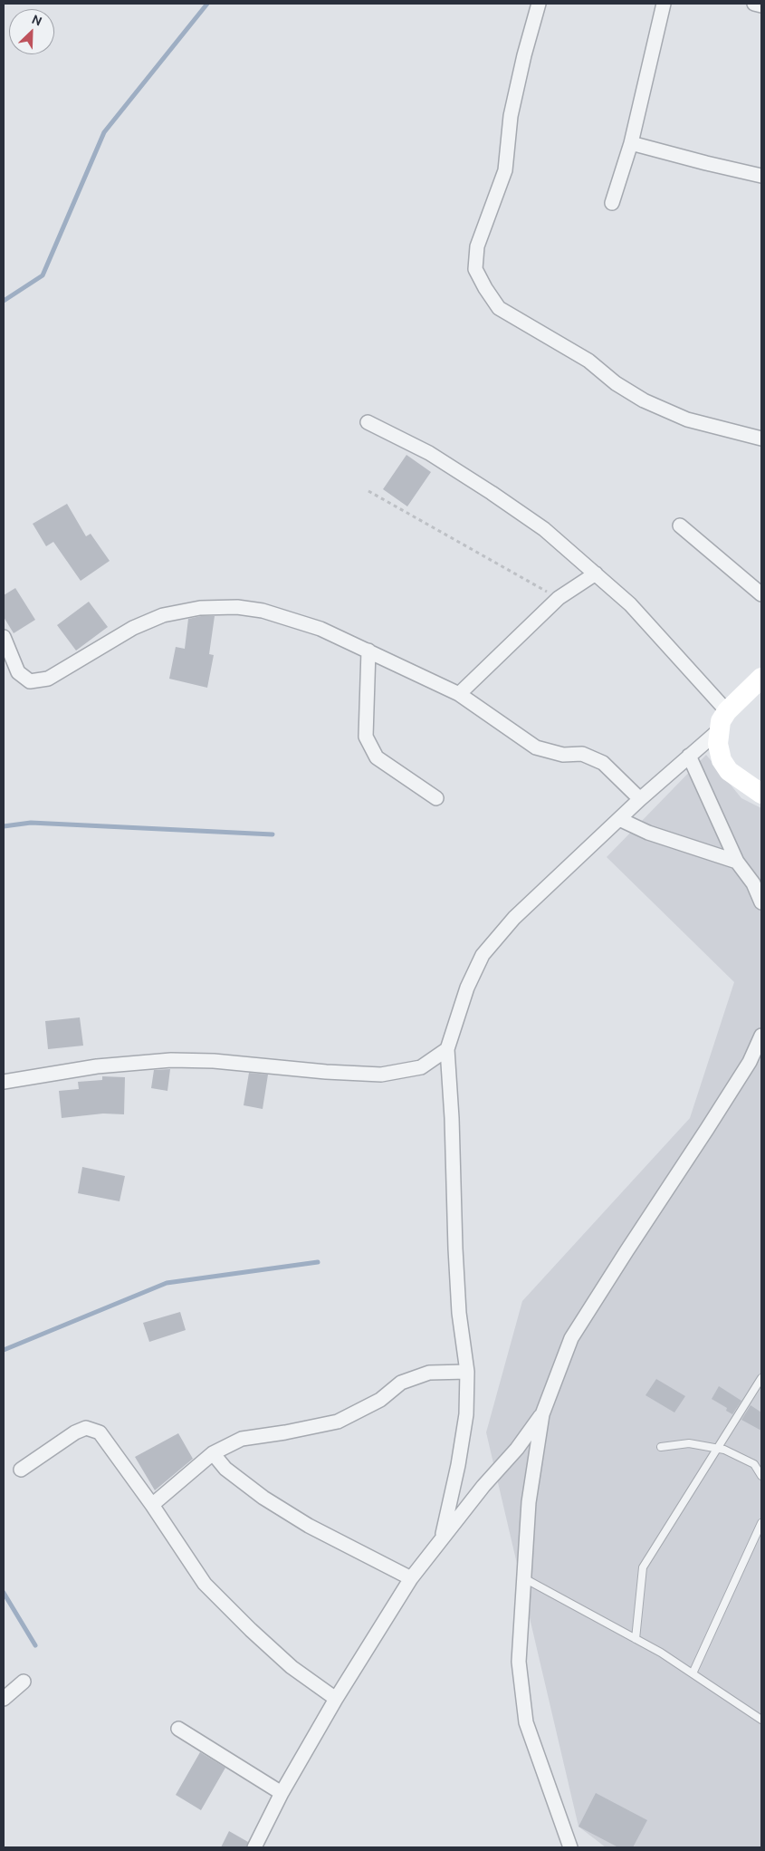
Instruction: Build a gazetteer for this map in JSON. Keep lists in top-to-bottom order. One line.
{"north":"top right"}
